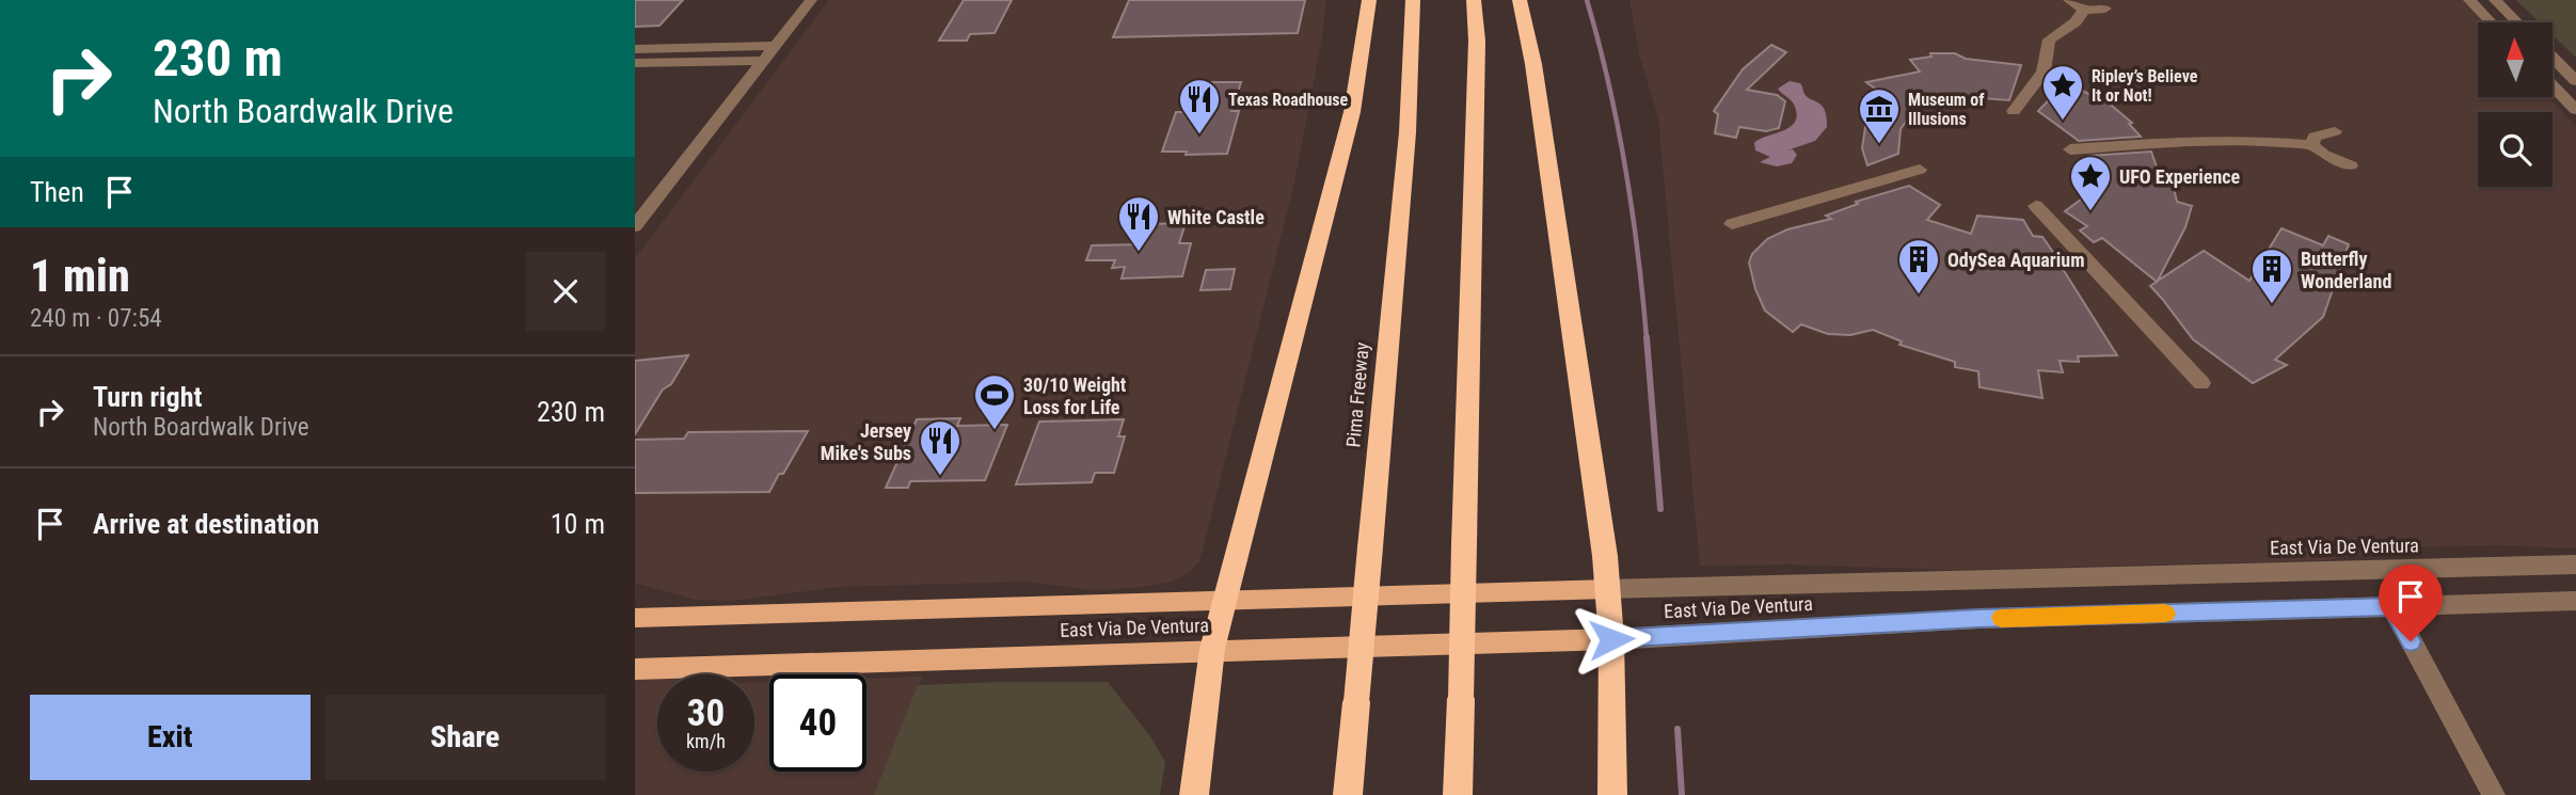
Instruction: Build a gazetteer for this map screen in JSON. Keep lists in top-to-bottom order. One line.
{"streets":{"highway":["Pima Freeway"],"main road":["East Via De Ventura"]},"places":{"place":["Ripley’s Believe It or Not!","UFO Experience"],"restaurant":["Texas Roadhouse","White Castle","Jersey Mike's Subs"],"museum":["Museum of Illusions"],"building":["OdySea Aquarium","Butterfly Wonderland"],"sports":["30/10 Weight Loss for Life"]},"north":"top","page":{"turn":["230 m","North Boardwalk Drive"],"then":"Then","heading":["1 min","240 m · 07:54"],"list":[{"name":"Turn right","note":"North Boardwalk Drive","value":"230 m"},{"name":"Arrive at destination","value":"10 m"}],"speed":"30 km/h","limit":"40","buttons":["Exit","Share"]}}
